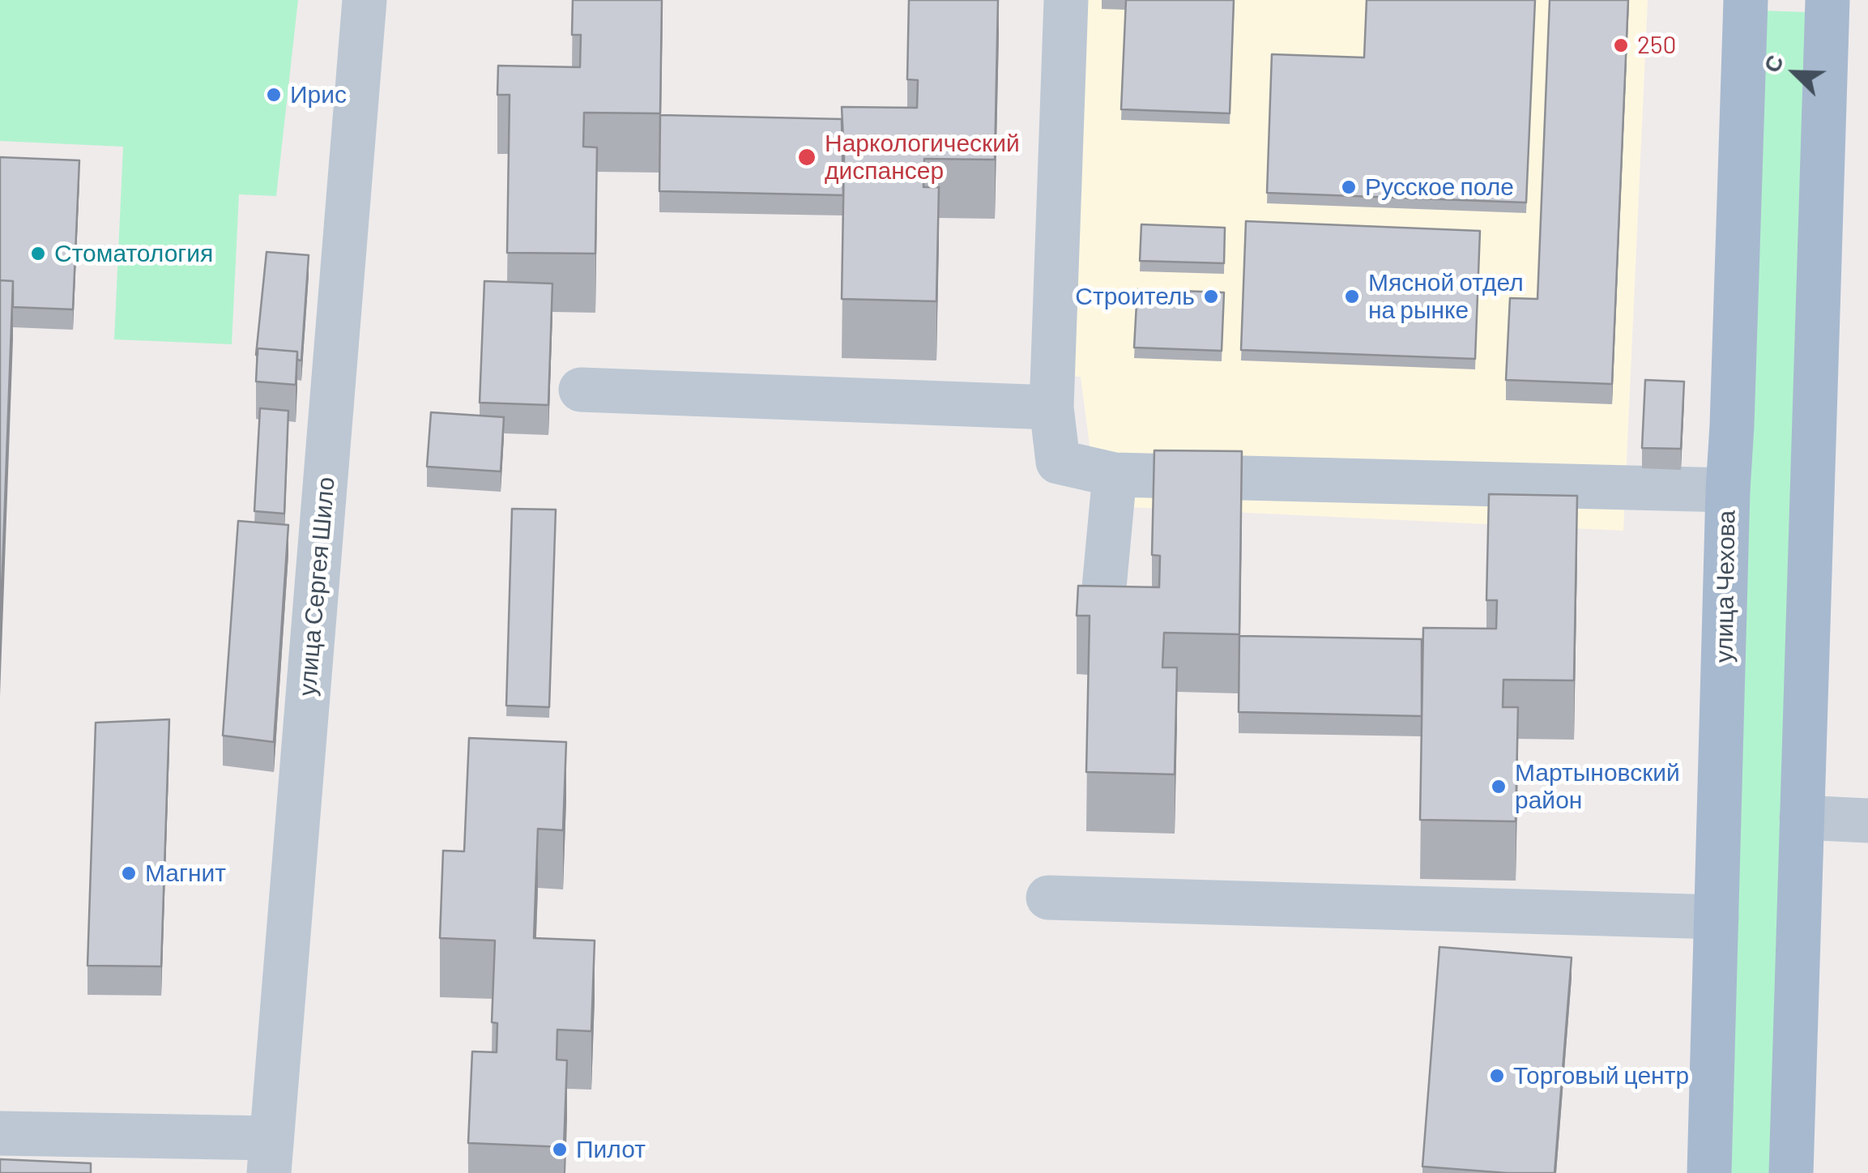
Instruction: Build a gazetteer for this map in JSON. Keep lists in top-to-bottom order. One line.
{"streets":{"main road":["улица Чехова"],"street":["улица Сергея Шило"]},"places":["250","Ирис","Наркологический диспансер","Русское поле","Стоматология","Строитель","Мясной отдел на рынке","Мартыновский район","Магнит","Торговый центр","Пилот"],"north":"top left"}
